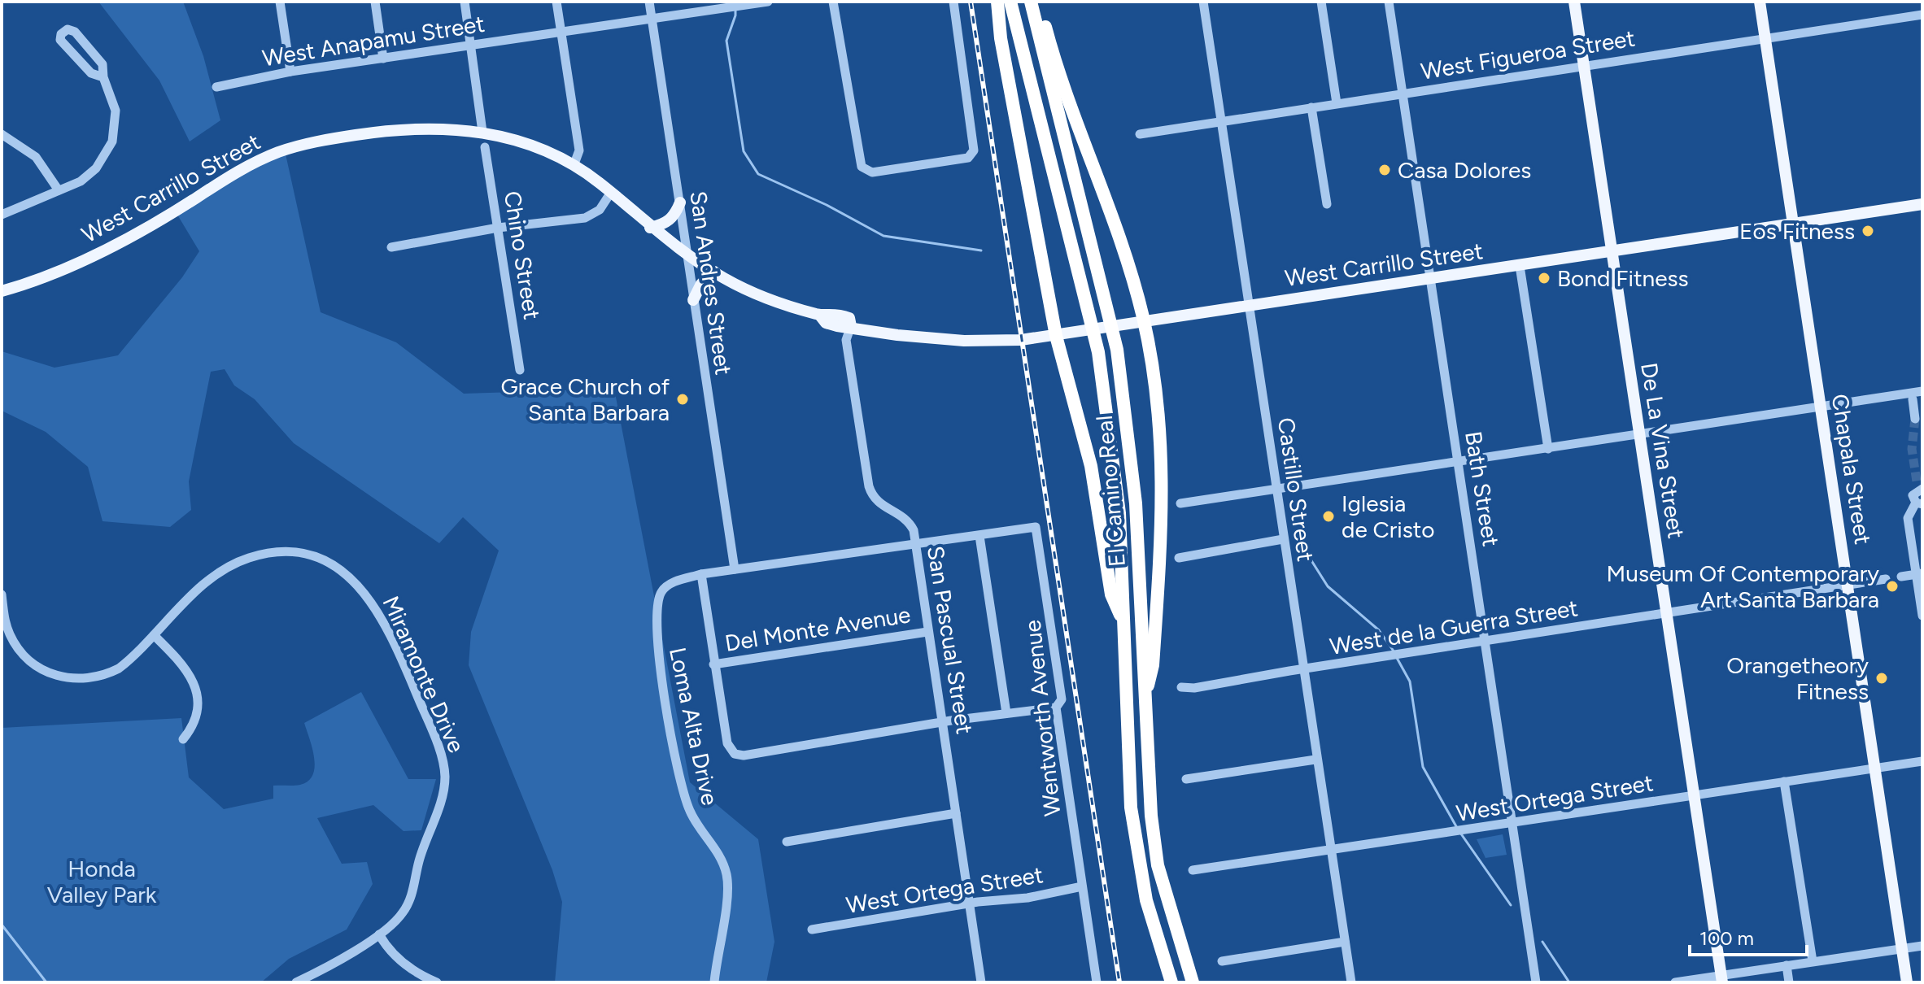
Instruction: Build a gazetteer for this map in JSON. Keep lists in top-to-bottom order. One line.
{"streets":{"highway":["El Camino Real"],"main road":["West Carrillo Street","De La Vina Street","Chapala Street"],"street":["West Anapamu Street","West Figueroa Street","Chino Street","San Andres Street","Bath Street","Castillo Street","West de la Guerra Street","Del Monte Avenue","San Pascual Street","Miramonte Drive","Wentworth Avenue","Loma Alta Drive","West Ortega Street"]},"crossings":[["West Anapamu Street","San Andres Street"],["West Figueroa Street","De La Vina Street"],["West Figueroa Street","Chapala Street"],["West Figueroa Street","Bath Street"],["West Figueroa Street","Castillo Street"],["West Carrillo Street","San Andres Street"],["West Carrillo Street","De La Vina Street"],["West Carrillo Street","Chapala Street"],["West Carrillo Street","Bath Street"],["West Carrillo Street","Castillo Street"],["West Carrillo Street","San Pascual Street"],["De La Vina Street","West de la Guerra Street"],["De La Vina Street","West Ortega Street"],["Chapala Street","West de la Guerra Street"],["Chapala Street","West Ortega Street"],["Bath Street","West de la Guerra Street"],["Bath Street","West Ortega Street"],["Castillo Street","West de la Guerra Street"],["Castillo Street","West Ortega Street"],["Del Monte Avenue","San Pascual Street"],["San Pascual Street","West Ortega Street"],["Wentworth Avenue","West Ortega Street"]],"parks":["Honda Valley Park"],"places":["Casa Dolores","Eos Fitness","Bond Fitness","Grace Church of Santa Barbara","Iglesia de Cristo","Museum Of Contemporary Art Santa Barbara","Orangetheory Fitness"],"scale_bar":"100 m"}
